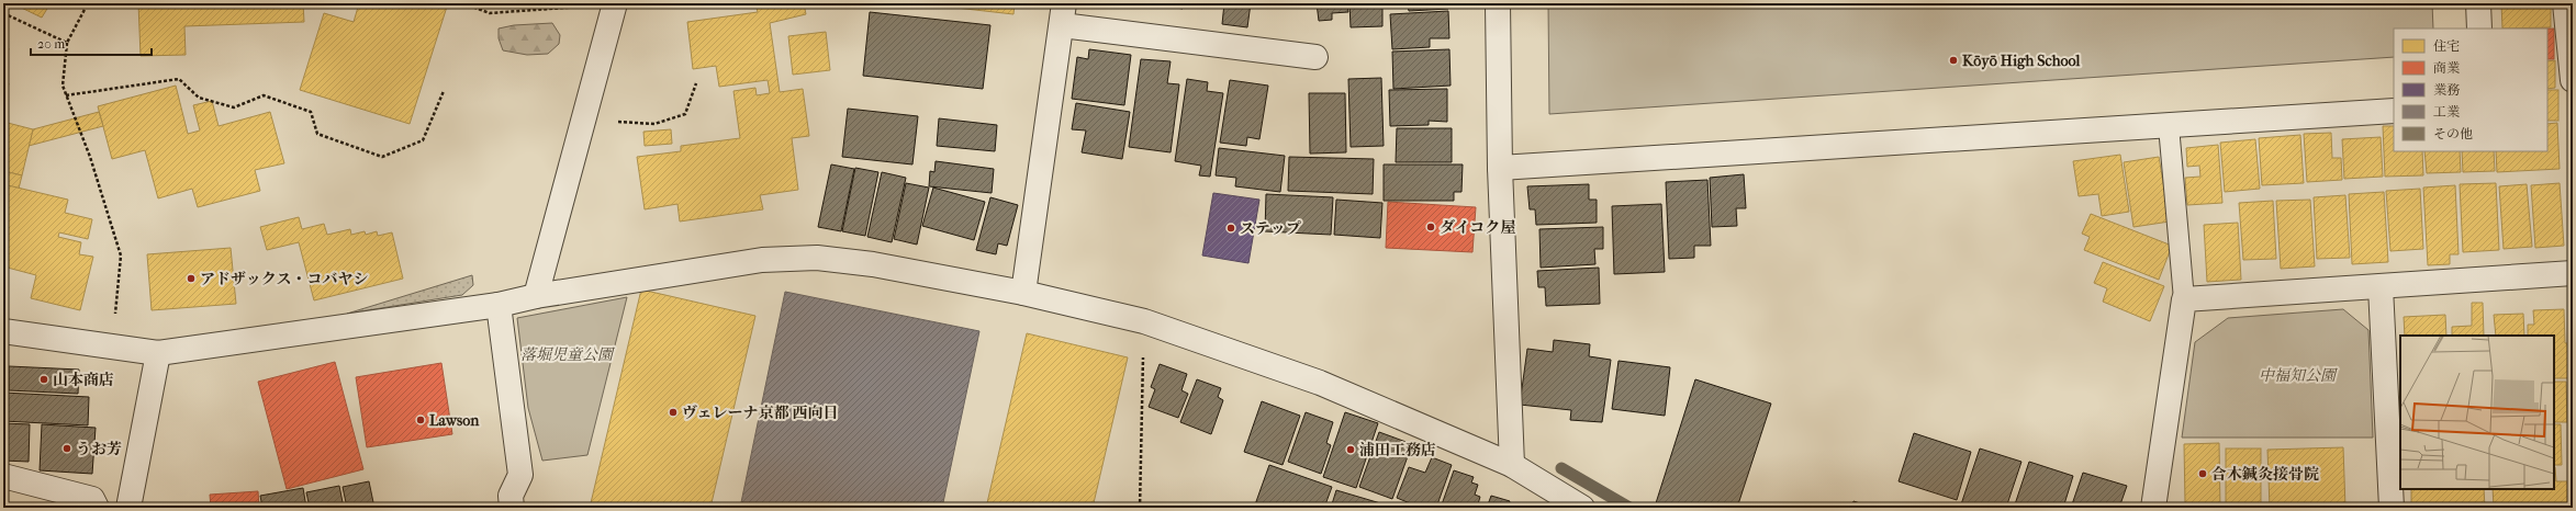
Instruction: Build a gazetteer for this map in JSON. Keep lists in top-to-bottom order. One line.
{"parks":["落堀児童公園","中福知公園"],"places":["Kōyō High School","ダイコク屋","ステップ","アドザックス・コバヤシ","山本商店","ヴェレーナ京都 西向日","Lawson","うお芳","浦田工務店","合木鍼灸接骨院"],"legend":["住宅","商業","業務","工業","その他"],"scale_bar":"20 m"}
